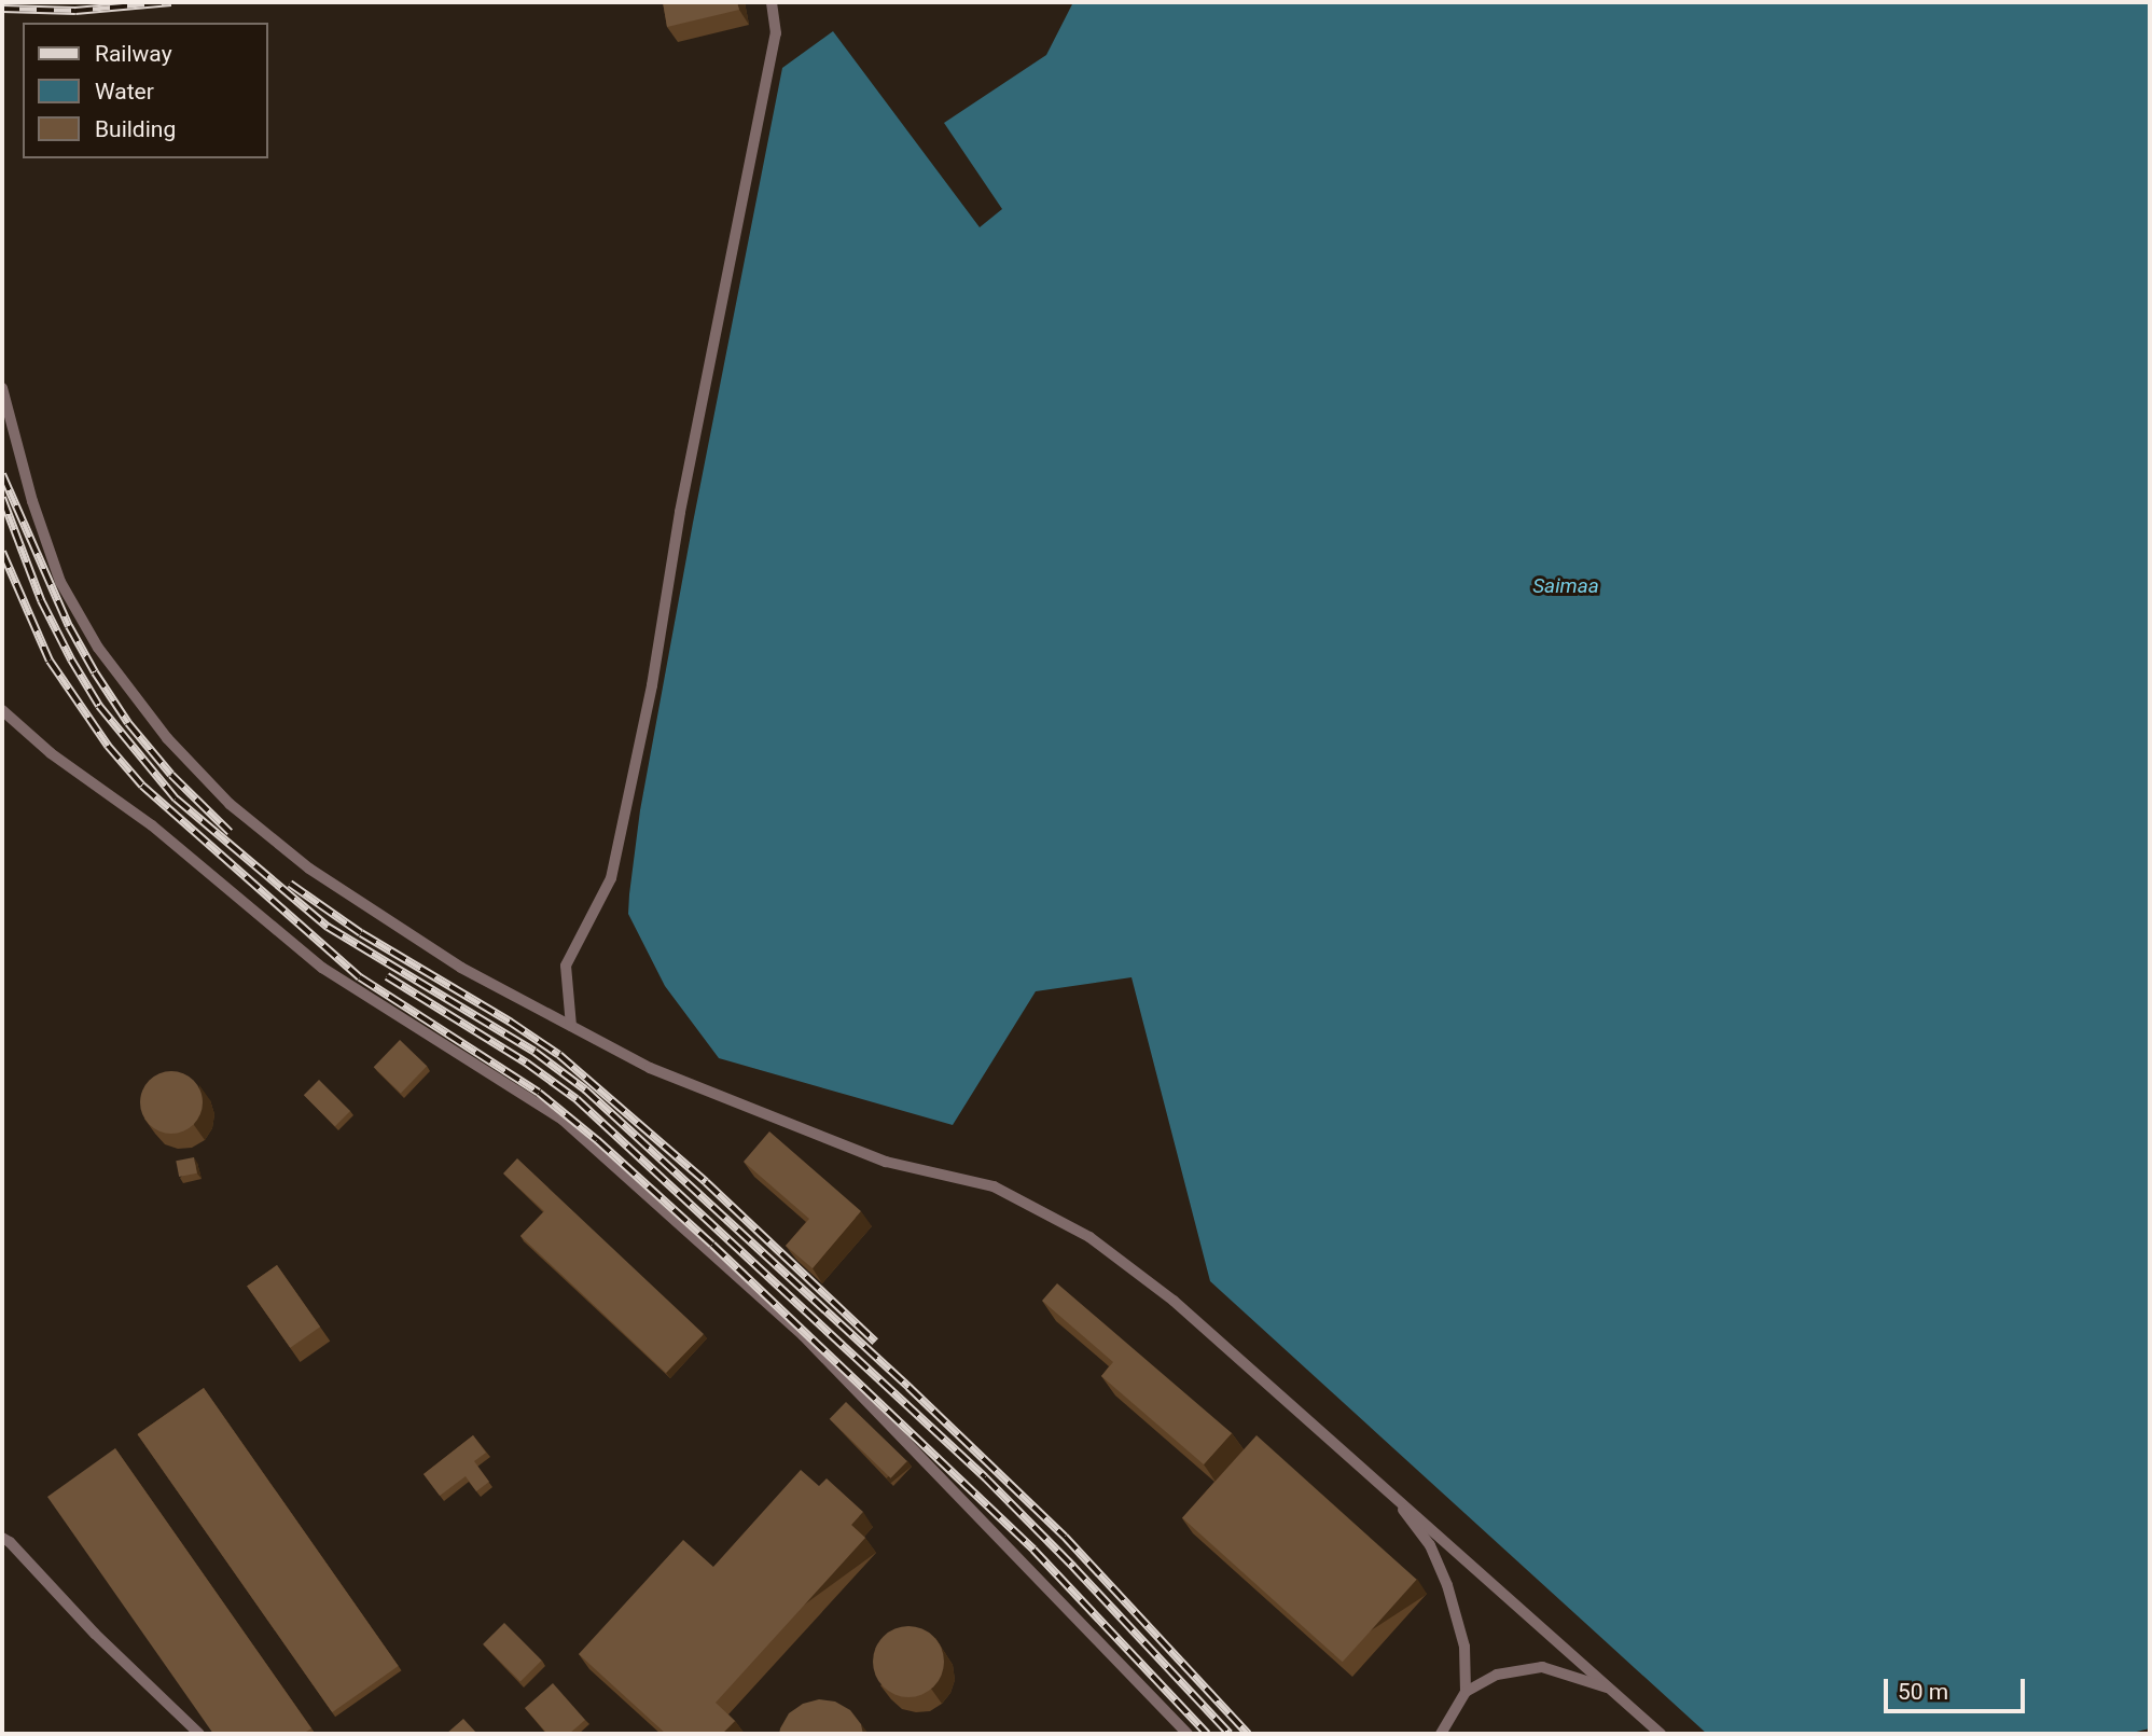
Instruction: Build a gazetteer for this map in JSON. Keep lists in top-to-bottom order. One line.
{"water":["Saimaa"],"legend":["Railway","Water","Building"],"scale_bar":"50 m"}
